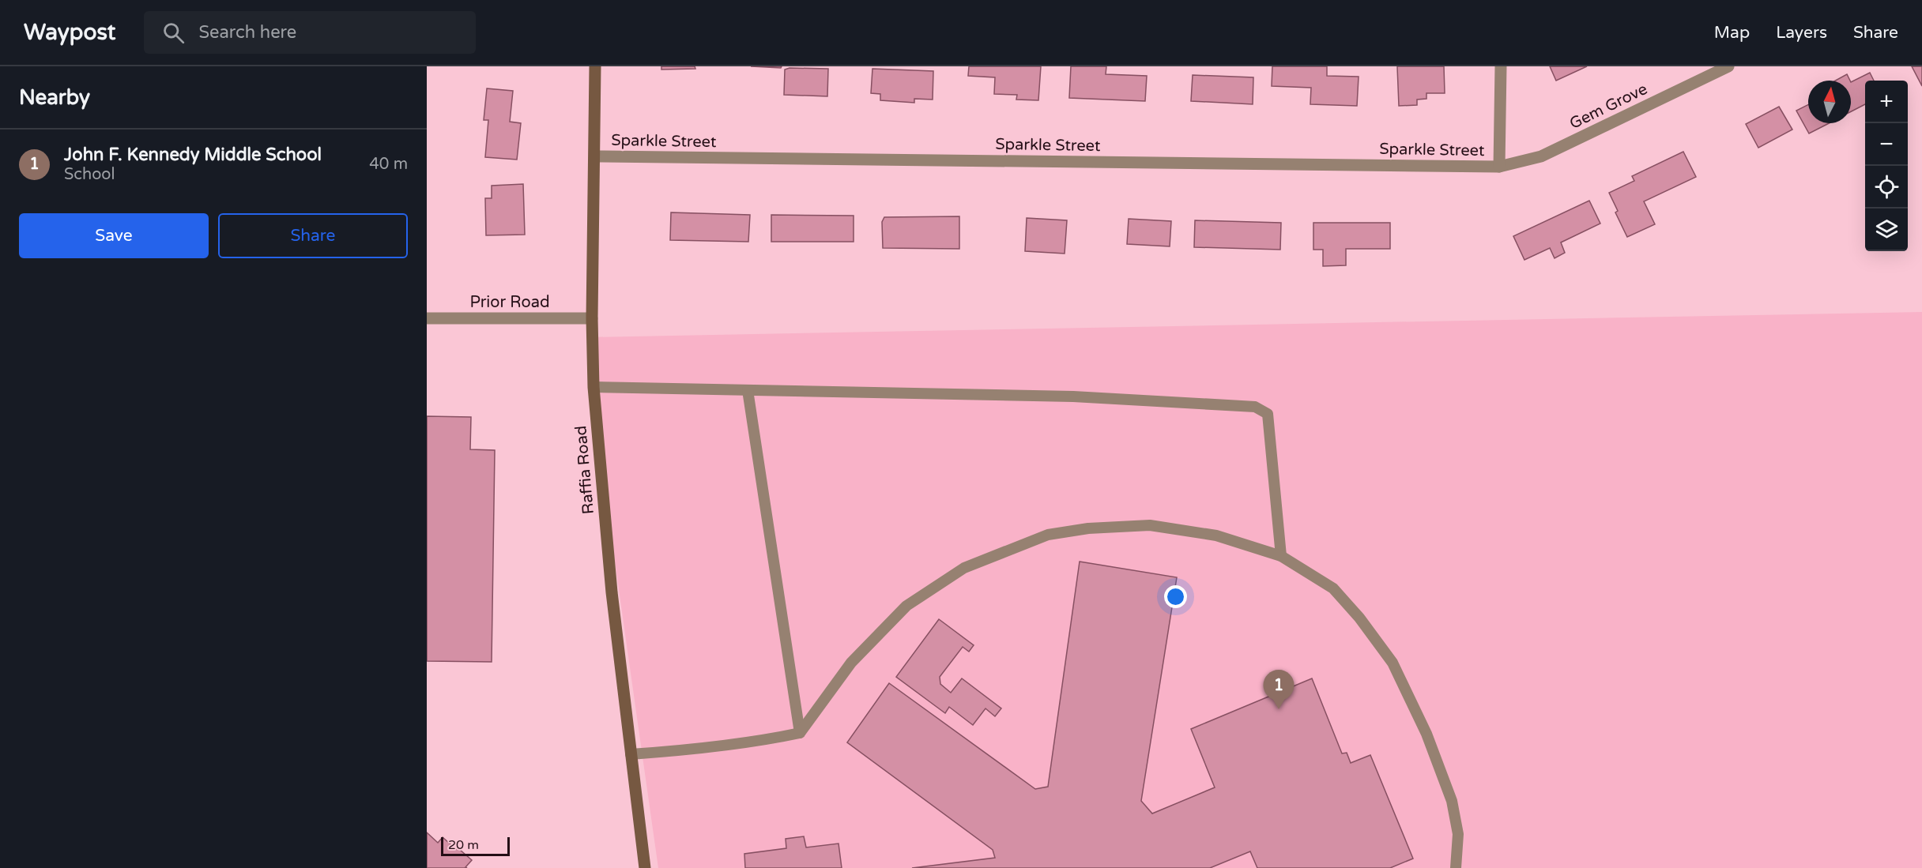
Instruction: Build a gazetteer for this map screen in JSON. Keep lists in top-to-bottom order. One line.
{"streets":{"main road":["Raffia Road"],"street":["Gem Grove","Sparkle Street","Prior Road"]},"crossings":[["Gem Grove","Sparkle Street"],["Sparkle Street","Raffia Road"],["Prior Road","Raffia Road"]],"scale_bar":"20 m","north":"top","page":{"header":"Waypost","search":"Search here","nav":["Map","Layers","Share"],"heading":"Nearby","map_buttons":["+","−"],"list":[{"mark":"1","name":"John F. Kennedy Middle School","note":"School","value":"40 m"}],"buttons":["Save","Share"],"pins":"1","scale":"20 m"}}
